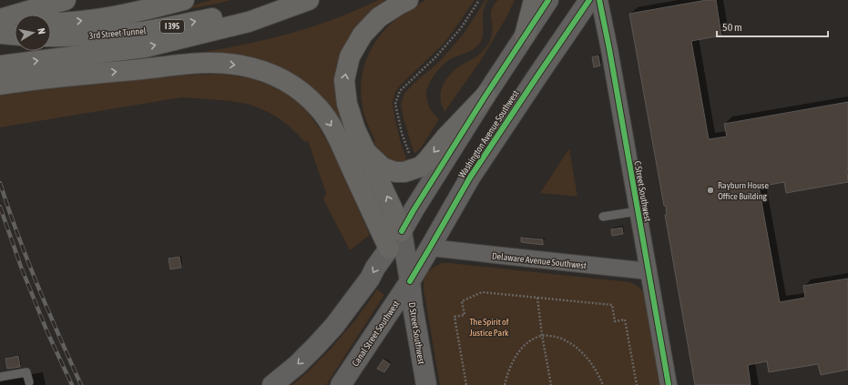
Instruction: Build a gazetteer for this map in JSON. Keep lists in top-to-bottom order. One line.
{"streets":{"highway":["I 395","3rd Street Tunnel"],"main road":["Washington Avenue Southwest","Canal Street Southwest"],"street":["C Street Southwest","Delaware Avenue Southwest","D Street Southwest"]},"crossings":[["Washington Avenue Southwest","Delaware Avenue Southwest"],["Washington Avenue Southwest","Canal Street Southwest"],["Washington Avenue Southwest","D Street Southwest"],["C Street Southwest","Delaware Avenue Southwest"],["Canal Street Southwest","D Street Southwest"]],"parks":["The Spirit of Justice Park"],"places":["Rayburn House Office Building"],"scale_bar":"50 m","north":"right"}
